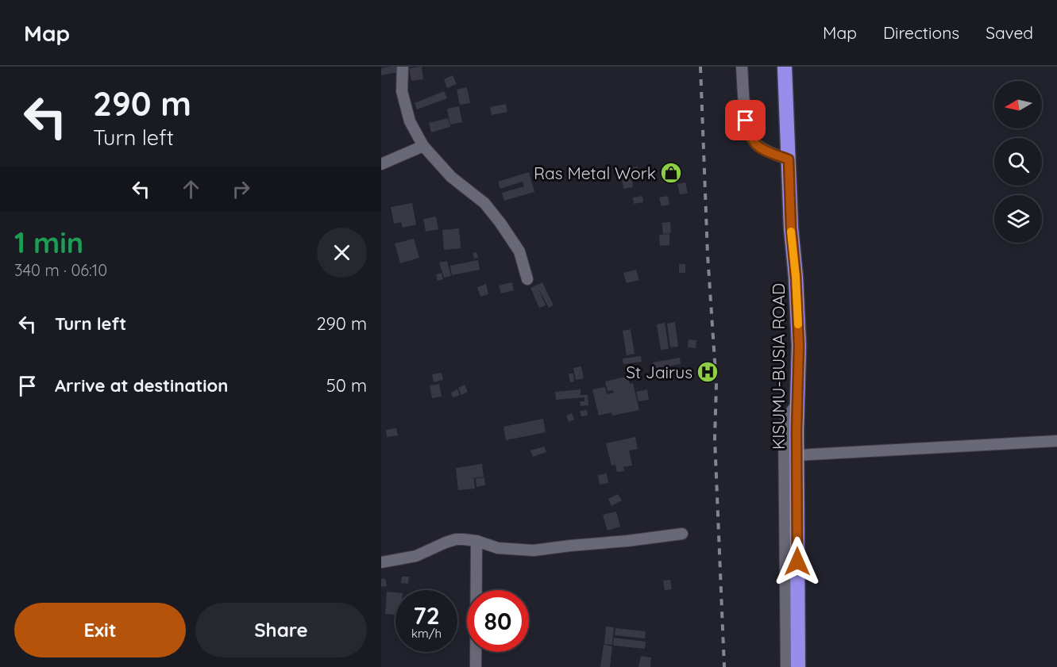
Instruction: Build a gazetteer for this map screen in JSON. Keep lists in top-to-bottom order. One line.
{"streets":{"highway":["KISUMU-BUSIA ROAD"]},"places":{"shop":["Ras Metal Work"],"hospital":["St Jairus"]},"north":"left","page":{"header":"Map","nav":["Map","Directions","Saved"],"turn":["290 m","Turn left"],"heading":["1 min","340 m · 06:10"],"list":[{"name":"Turn left","value":"290 m"},{"name":"Arrive at destination","value":"50 m"}],"speed":"72 km/h","limit":"80","buttons":["Exit","Share"]}}
